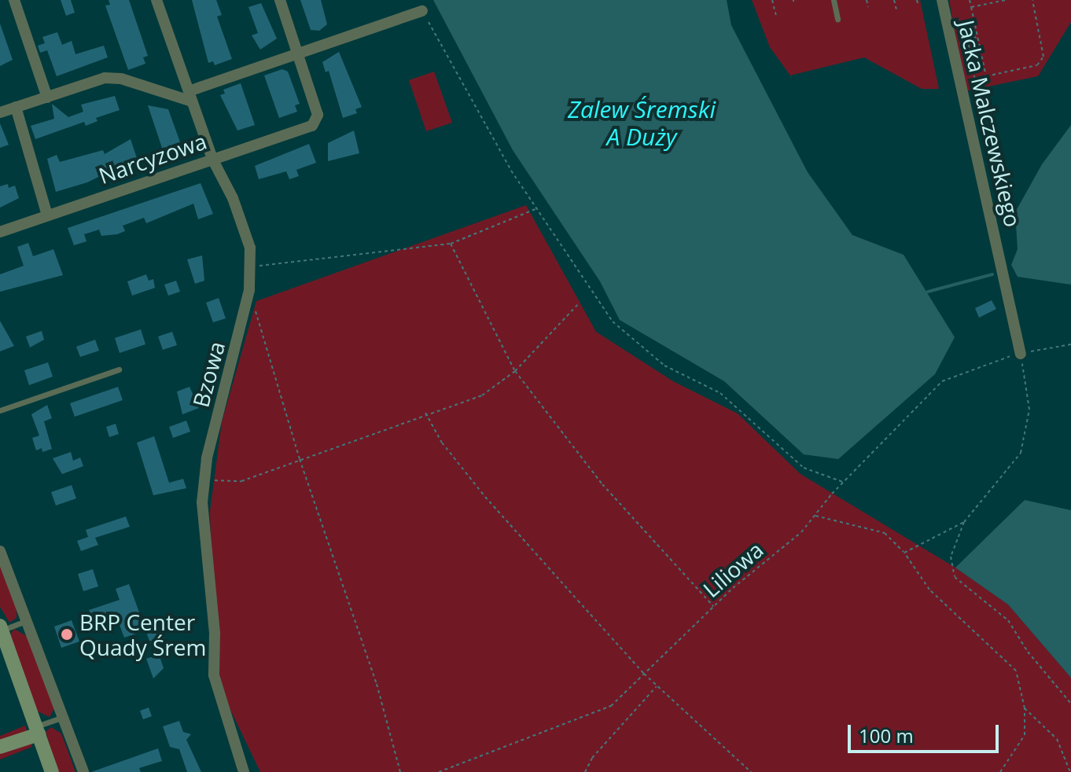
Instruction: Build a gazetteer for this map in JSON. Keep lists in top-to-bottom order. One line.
{"streets":{"street":["Jacka Malczewskiego","Narcyzowa","Bzowa"],"path":["Liliowa"]},"crossings":[["Jacka Malczewskiego","Liliowa"],["Narcyzowa","Bzowa"]],"water":["Zalew Śremski A Duży"],"places":["BRP Center Quady Śrem"],"scale_bar":"100 m"}
